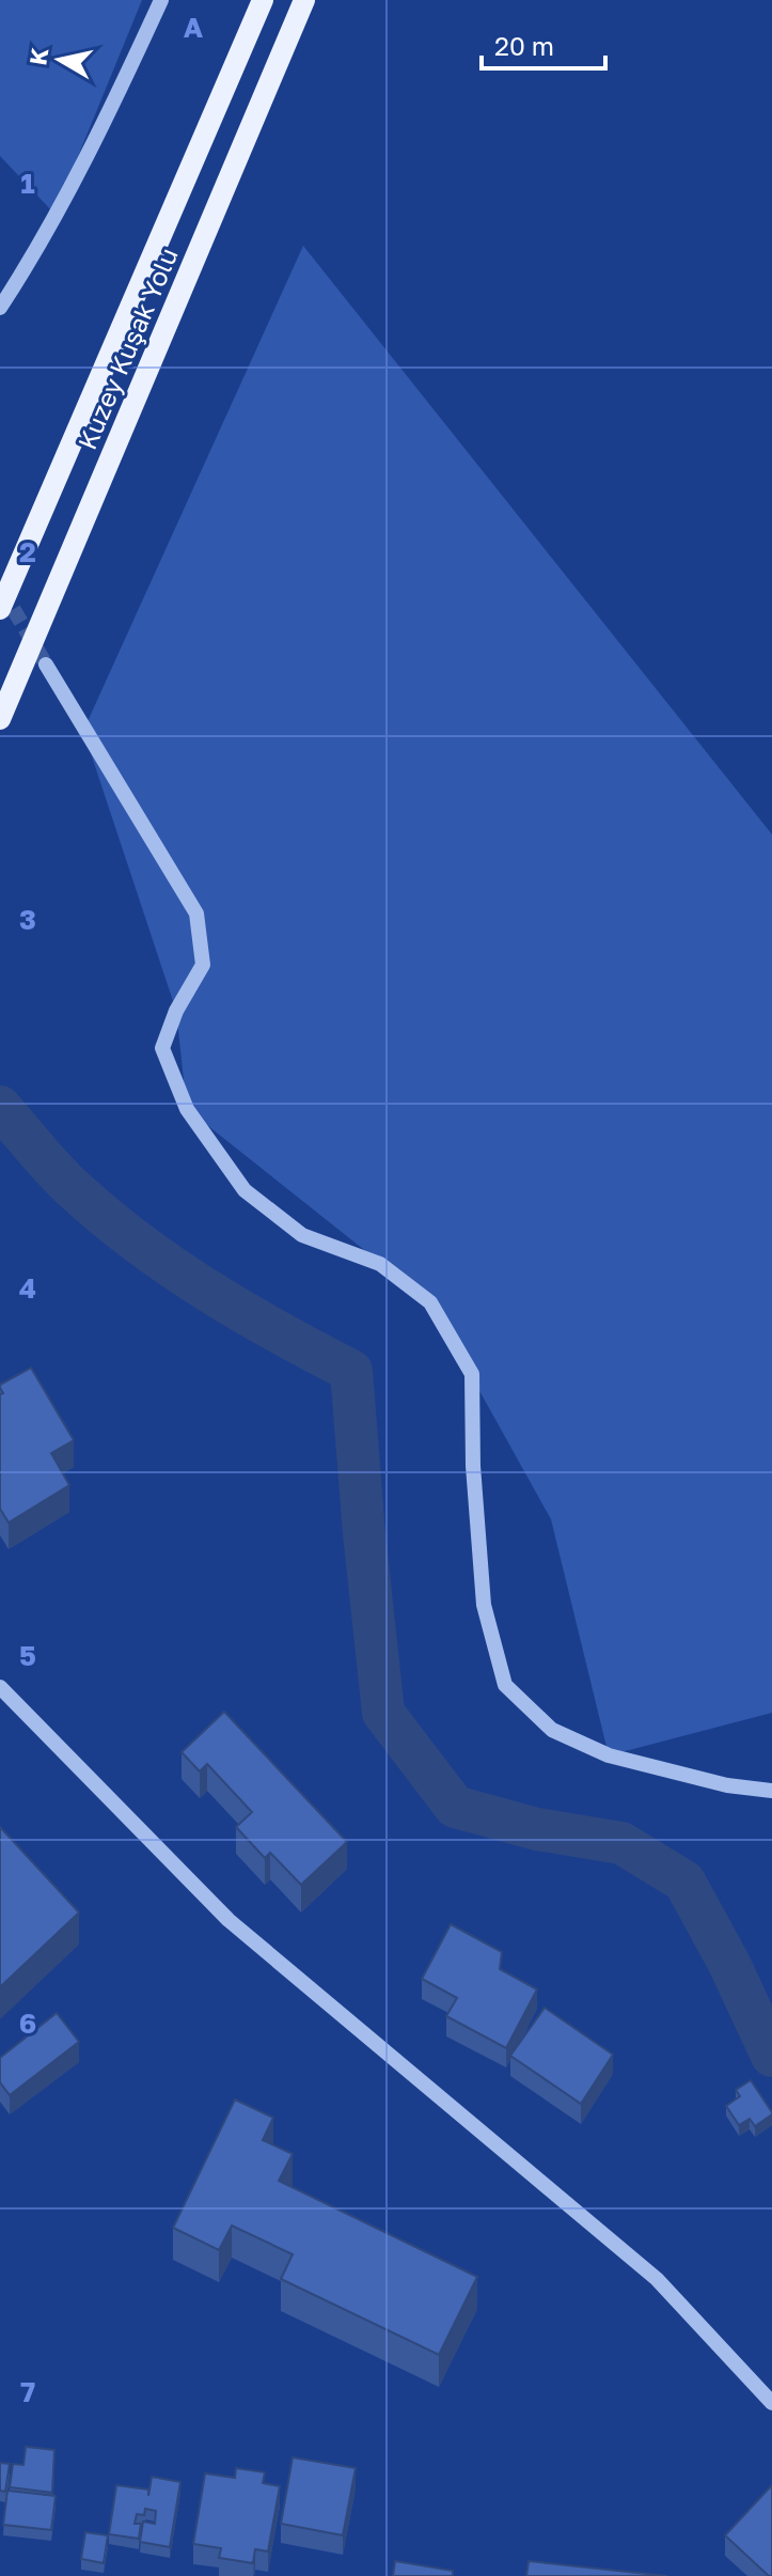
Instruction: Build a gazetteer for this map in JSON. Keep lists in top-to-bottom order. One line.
{"streets":{"main road":["Kuzey Kuşak Yolu"]},"scale_bar":"20 m","north":"left","grid":{"columns":["A"],"rows":["1","2","3","4","5","6","7"]}}
